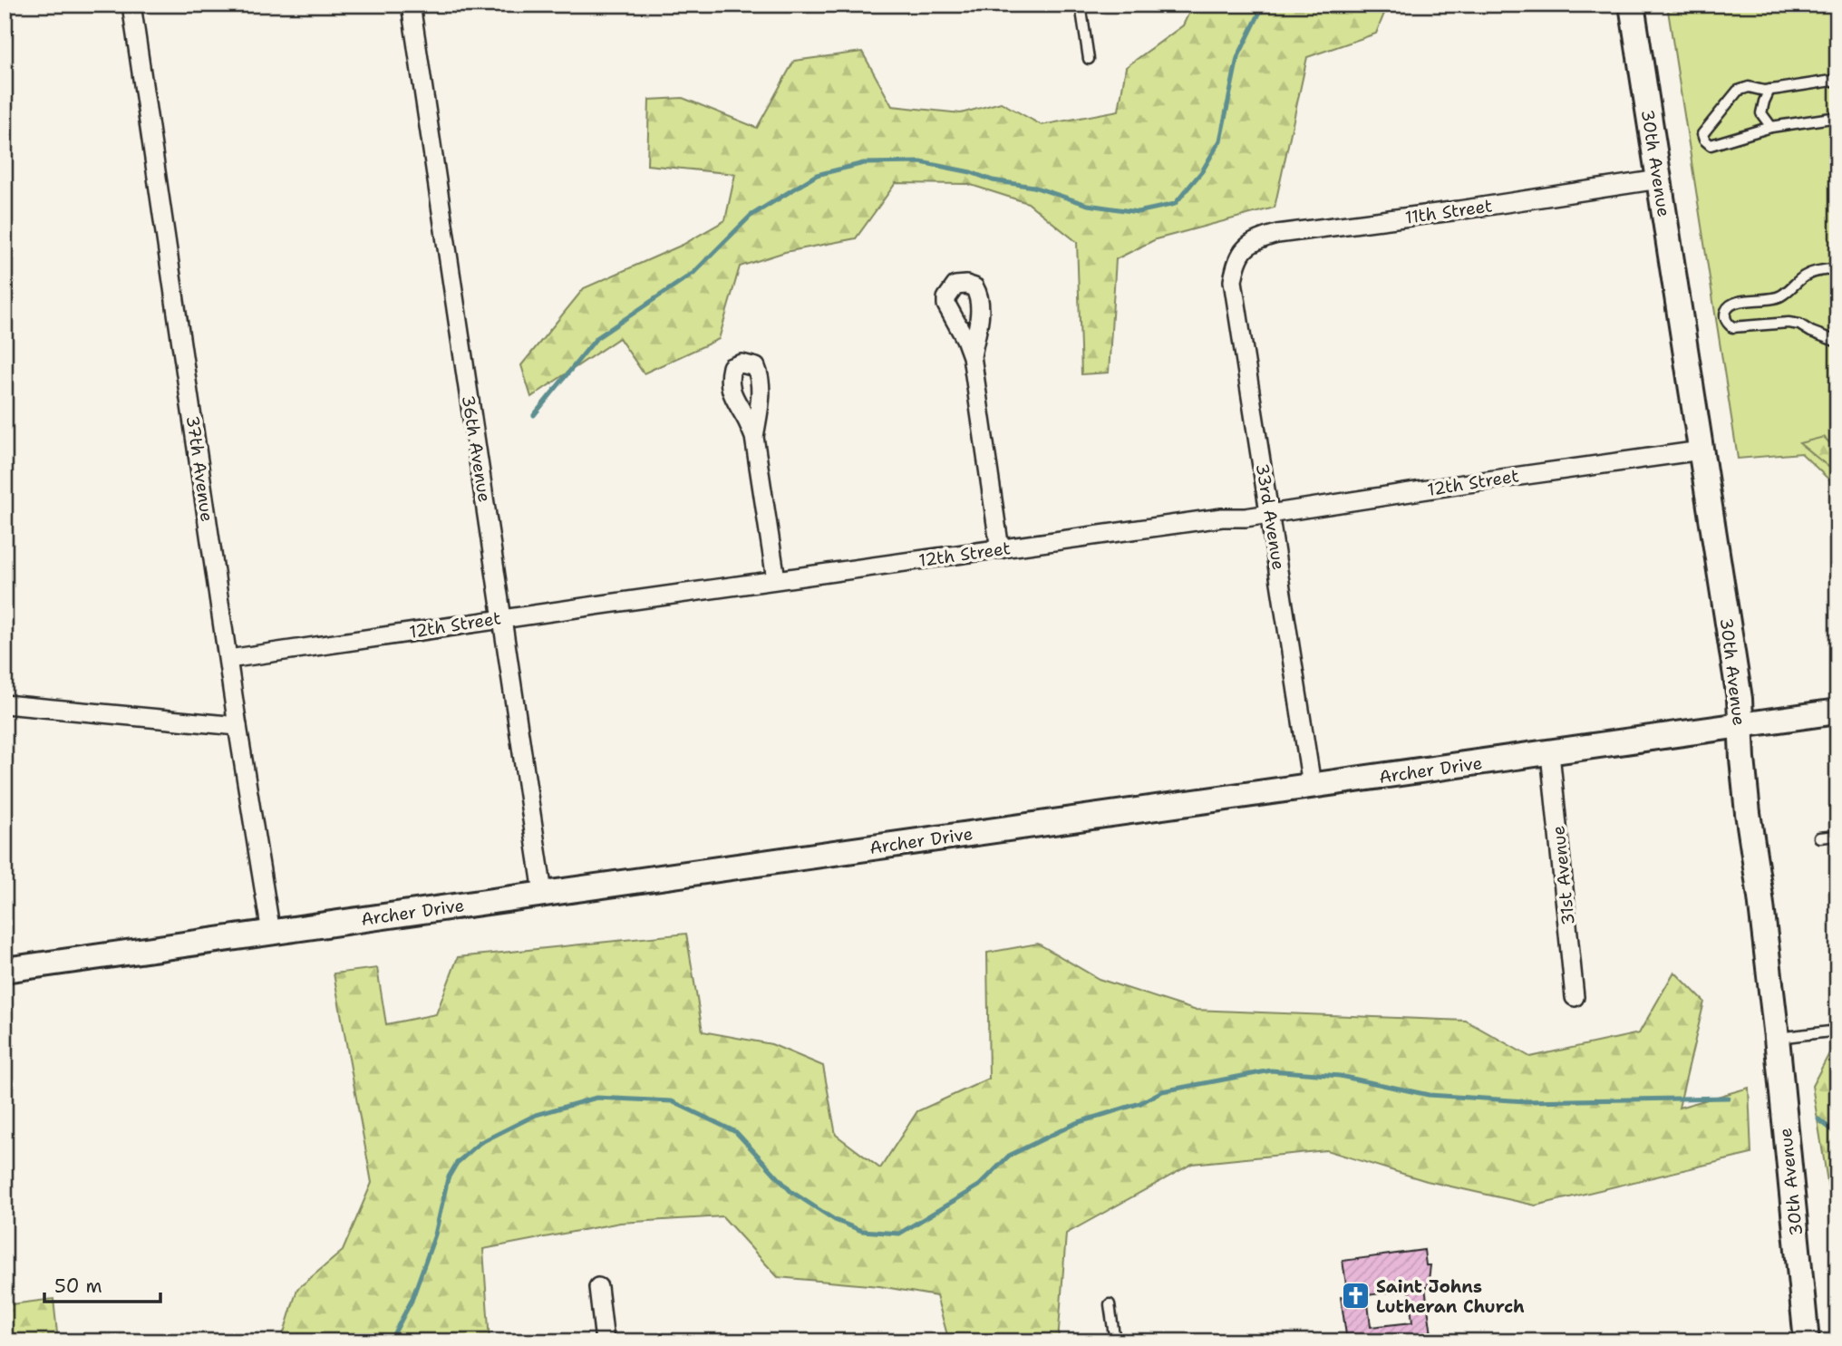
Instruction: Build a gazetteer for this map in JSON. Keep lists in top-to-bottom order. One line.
{"streets":{"street":["30th Avenue","11th Street","36th Avenue","37th Avenue","12th Street","33rd Avenue","Archer Drive","31st Avenue"]},"crossings":[["30th Avenue","11th Street"],["30th Avenue","12th Street"],["30th Avenue","Archer Drive"],["11th Street","33rd Avenue"],["36th Avenue","12th Street"],["36th Avenue","Archer Drive"],["37th Avenue","12th Street"],["37th Avenue","Archer Drive"],["12th Street","33rd Avenue"],["33rd Avenue","Archer Drive"],["Archer Drive","31st Avenue"]],"places":{"church":["Saint Johns Lutheran Church"]},"scale_bar":"50 m"}
